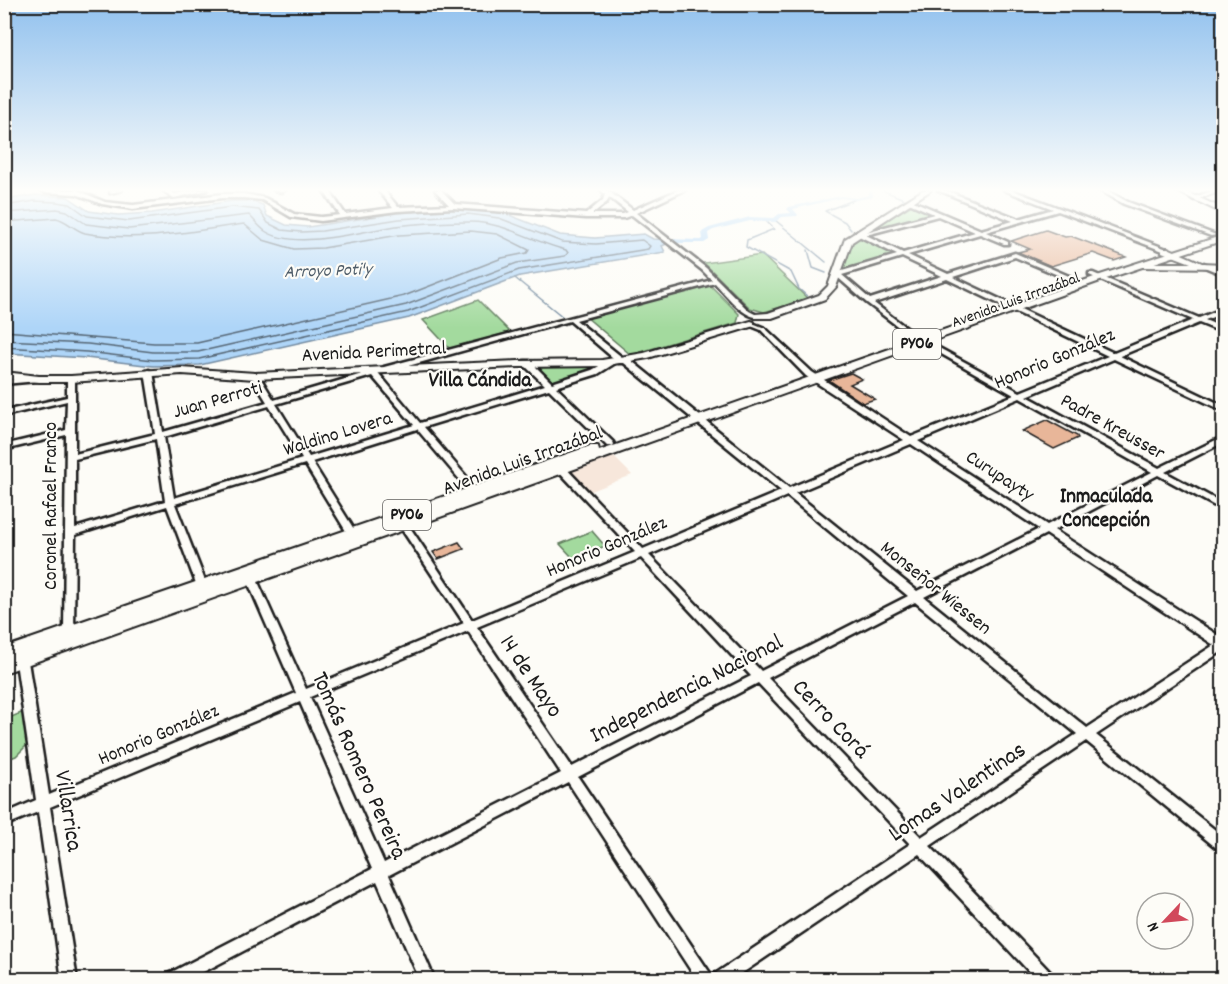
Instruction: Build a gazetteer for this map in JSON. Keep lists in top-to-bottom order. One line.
{"streets":{"highway":["Avenida Luis Irrazábal","PY06"],"main road":["Avenida Perimetral"],"street":["Honorio González","Juan Perroti","Padre Kreusser","Waldino Lovera","Curupayty","Coronel Rafael Franco","Monseñor Wiessen","14 de Mayo","Independencia Nacional","Cerro Corá","Tomás Romero Pereira","Lomas Valentinas","Villarrica"]},"crossings":[["Avenida Luis Irrazábal","PY06"],["Avenida Luis Irrazábal","Monseñor Wiessen"],["Avenida Luis Irrazábal","14 de Mayo"],["Avenida Luis Irrazábal","Cerro Corá"],["Avenida Luis Irrazábal","Tomás Romero Pereira"],["Avenida Luis Irrazábal","Villarrica"],["PY06","Padre Kreusser"],["PY06","Curupayty"],["PY06","Coronel Rafael Franco"],["PY06","Monseñor Wiessen"],["PY06","14 de Mayo"],["PY06","Cerro Corá"],["PY06","Tomás Romero Pereira"],["PY06","Villarrica"],["Avenida Perimetral","Juan Perroti"],["Avenida Perimetral","Waldino Lovera"],["Avenida Perimetral","Curupayty"],["Avenida Perimetral","Coronel Rafael Franco"],["Avenida Perimetral","Monseñor Wiessen"],["Honorio González","Padre Kreusser"],["Honorio González","Curupayty"],["Honorio González","Monseñor Wiessen"],["Honorio González","14 de Mayo"],["Honorio González","Cerro Corá"],["Honorio González","Tomás Romero Pereira"],["Honorio González","Villarrica"],["Juan Perroti","Curupayty"],["Juan Perroti","Coronel Rafael Franco"],["Juan Perroti","Monseñor Wiessen"],["Padre Kreusser","Independencia Nacional"],["Waldino Lovera","Coronel Rafael Franco"],["Waldino Lovera","Monseñor Wiessen"],["Curupayty","Independencia Nacional"],["Curupayty","Lomas Valentinas"],["Monseñor Wiessen","Independencia Nacional"],["Monseñor Wiessen","Lomas Valentinas"],["14 de Mayo","Independencia Nacional"],["Independencia Nacional","Cerro Corá"],["Independencia Nacional","Tomás Romero Pereira"],["Cerro Corá","Lomas Valentinas"]],"districts":["Villa Cándida","Inmaculada Concepción"],"water":["Arroyo Poti'y"],"north":"bottom left"}
